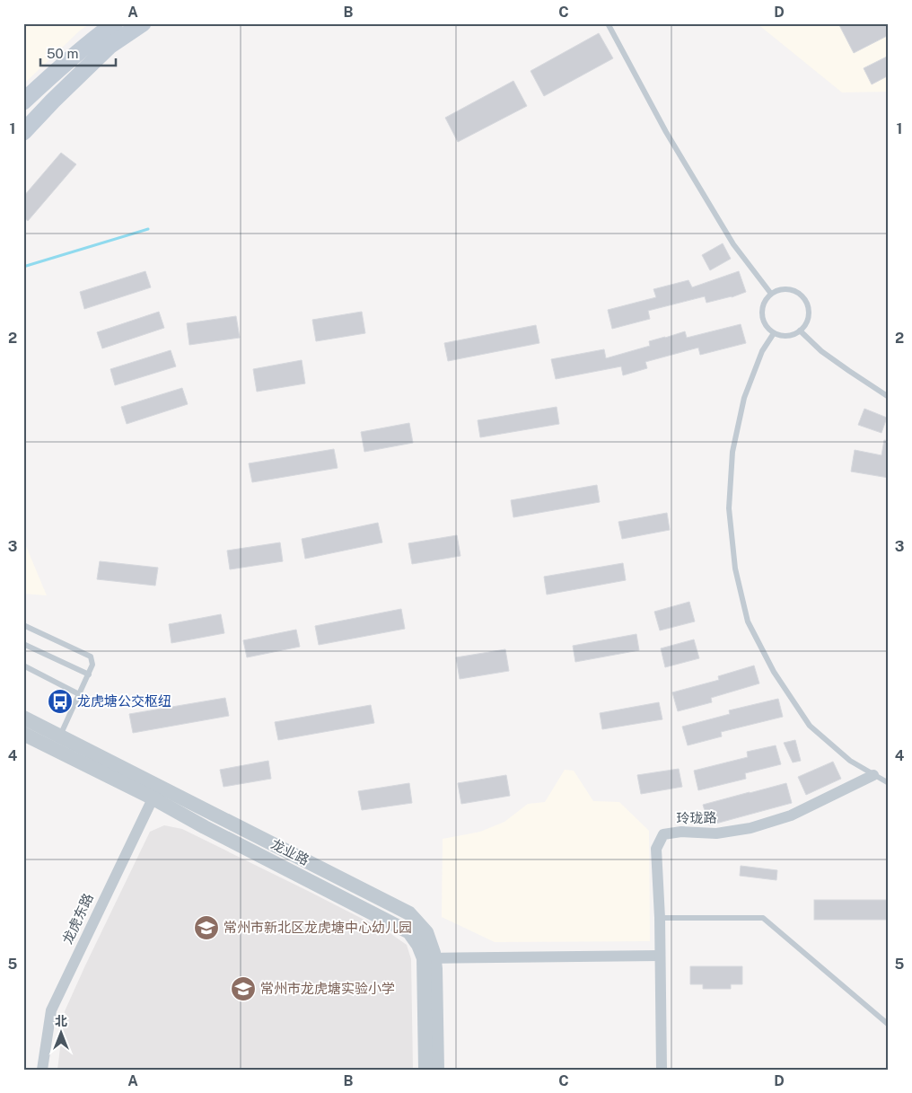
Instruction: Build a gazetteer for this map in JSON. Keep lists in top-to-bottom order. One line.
{"streets":{"street":["玲珑路","龙业路","龙虎东路"]},"crossings":[["龙业路","龙虎东路"]],"places":{"bus stop":["龙虎塘公交枢纽"],"school or university":["常州市新北区龙虎塘中心幼儿园","常州市龙虎塘实验小学"]},"scale_bar":"50 m","north":"top","grid":{"columns":["A","B","C","D"],"rows":["1","2","3","4","5"]}}
